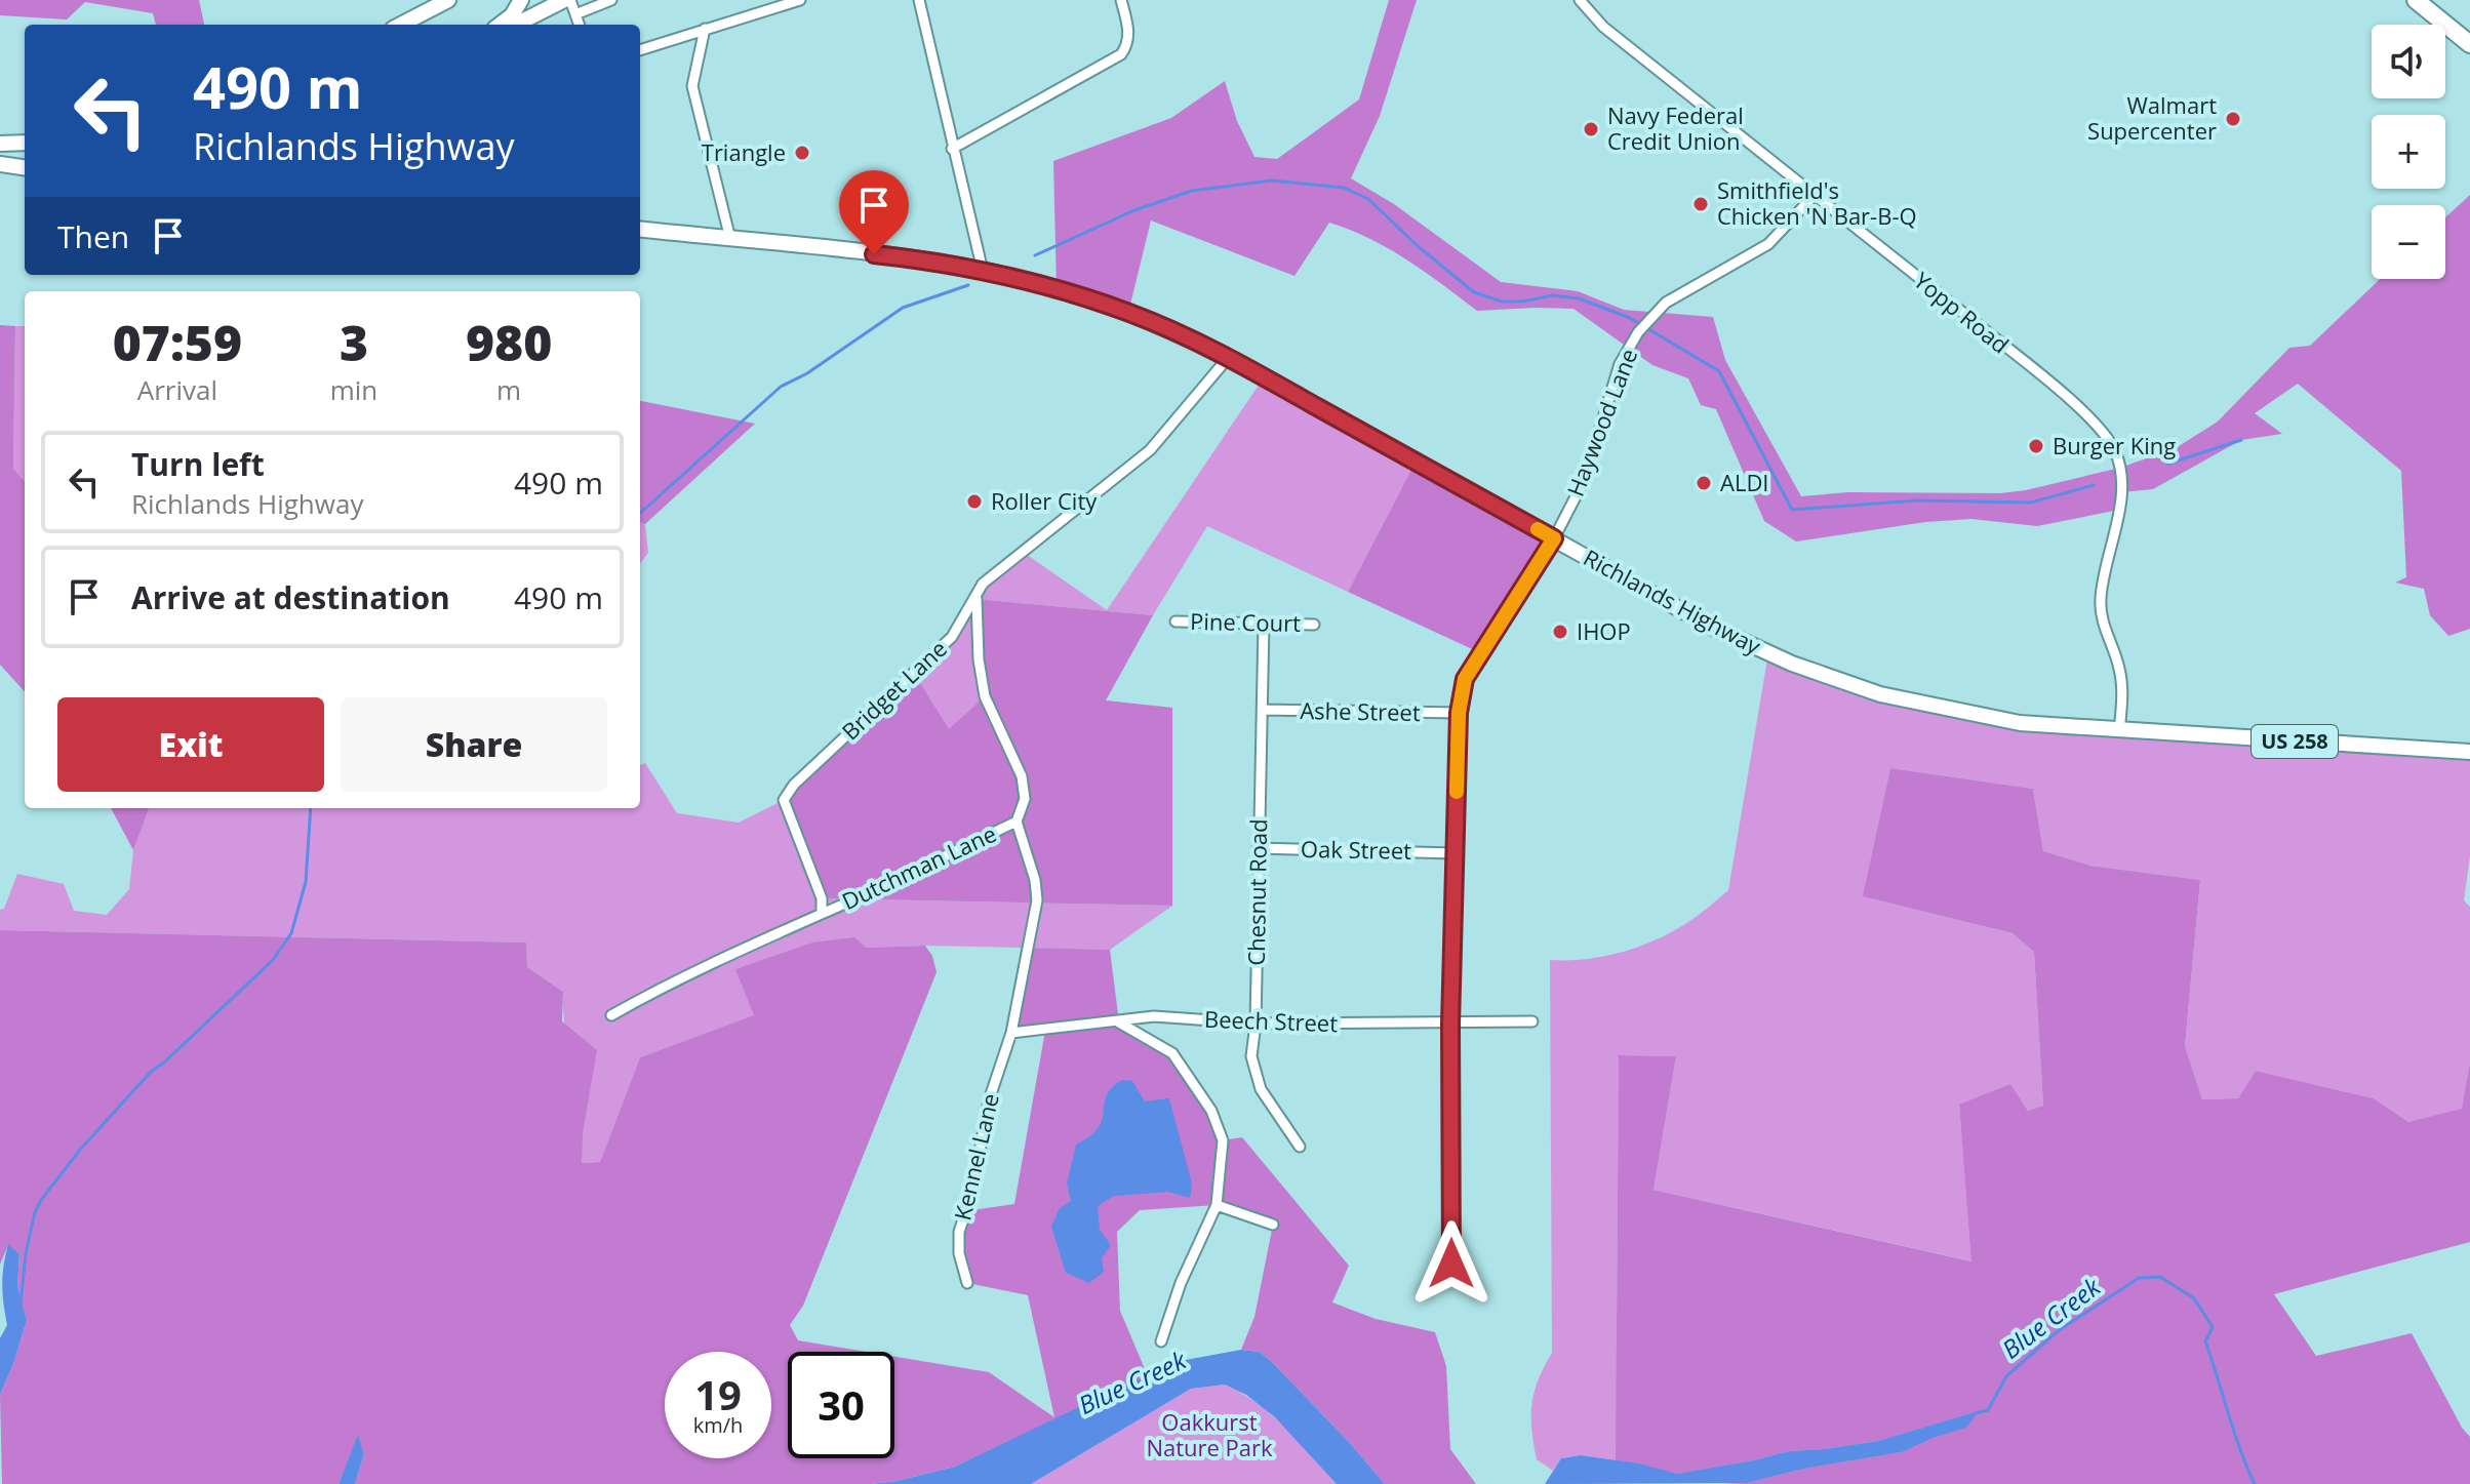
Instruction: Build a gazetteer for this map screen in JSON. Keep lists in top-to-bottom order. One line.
{"streets":{"main road":["Richlands Highway","US 258"],"street":["Yopp Road","Haywood Lane","Pine Court","Bridget Lane","Ashe Street","Oak Street","Dutchman Lane","Chesnut Road","Beech Street","Kennel Lane"]},"crossings":[["Yopp Road","Haywood Lane"],["Yopp Road","Richlands Highway"],["Haywood Lane","Richlands Highway"],["Haywood Lane","Ashe Street"],["Haywood Lane","Oak Street"],["Haywood Lane","Beech Street"],["Richlands Highway","Bridget Lane"],["Pine Court","Chesnut Road"],["Bridget Lane","Dutchman Lane"],["Ashe Street","Chesnut Road"],["Oak Street","Chesnut Road"],["Dutchman Lane","Kennel Lane"],["Chesnut Road","Beech Street"],["Beech Street","Kennel Lane"]],"water":["Blue Creek"],"parks":["Oakkurst Nature Park"],"places":["Walmart Supercenter","Navy Federal Credit Union","Triangle","Smithfield's Chicken 'N Bar-B-Q","Burger King","ALDI","Roller City","IHOP"],"page":{"map_buttons":["+","−"],"turn":["490 m","Richlands Highway"],"then":"Then","eta":["07:59","Arrival","3","min","980","m"],"list":[{"name":"Turn left","note":"Richlands Highway","value":"490 m"},{"name":"Arrive at destination","value":"490 m"}],"buttons":["Exit","Share"],"speed":"19 km/h","limit":"30"}}
